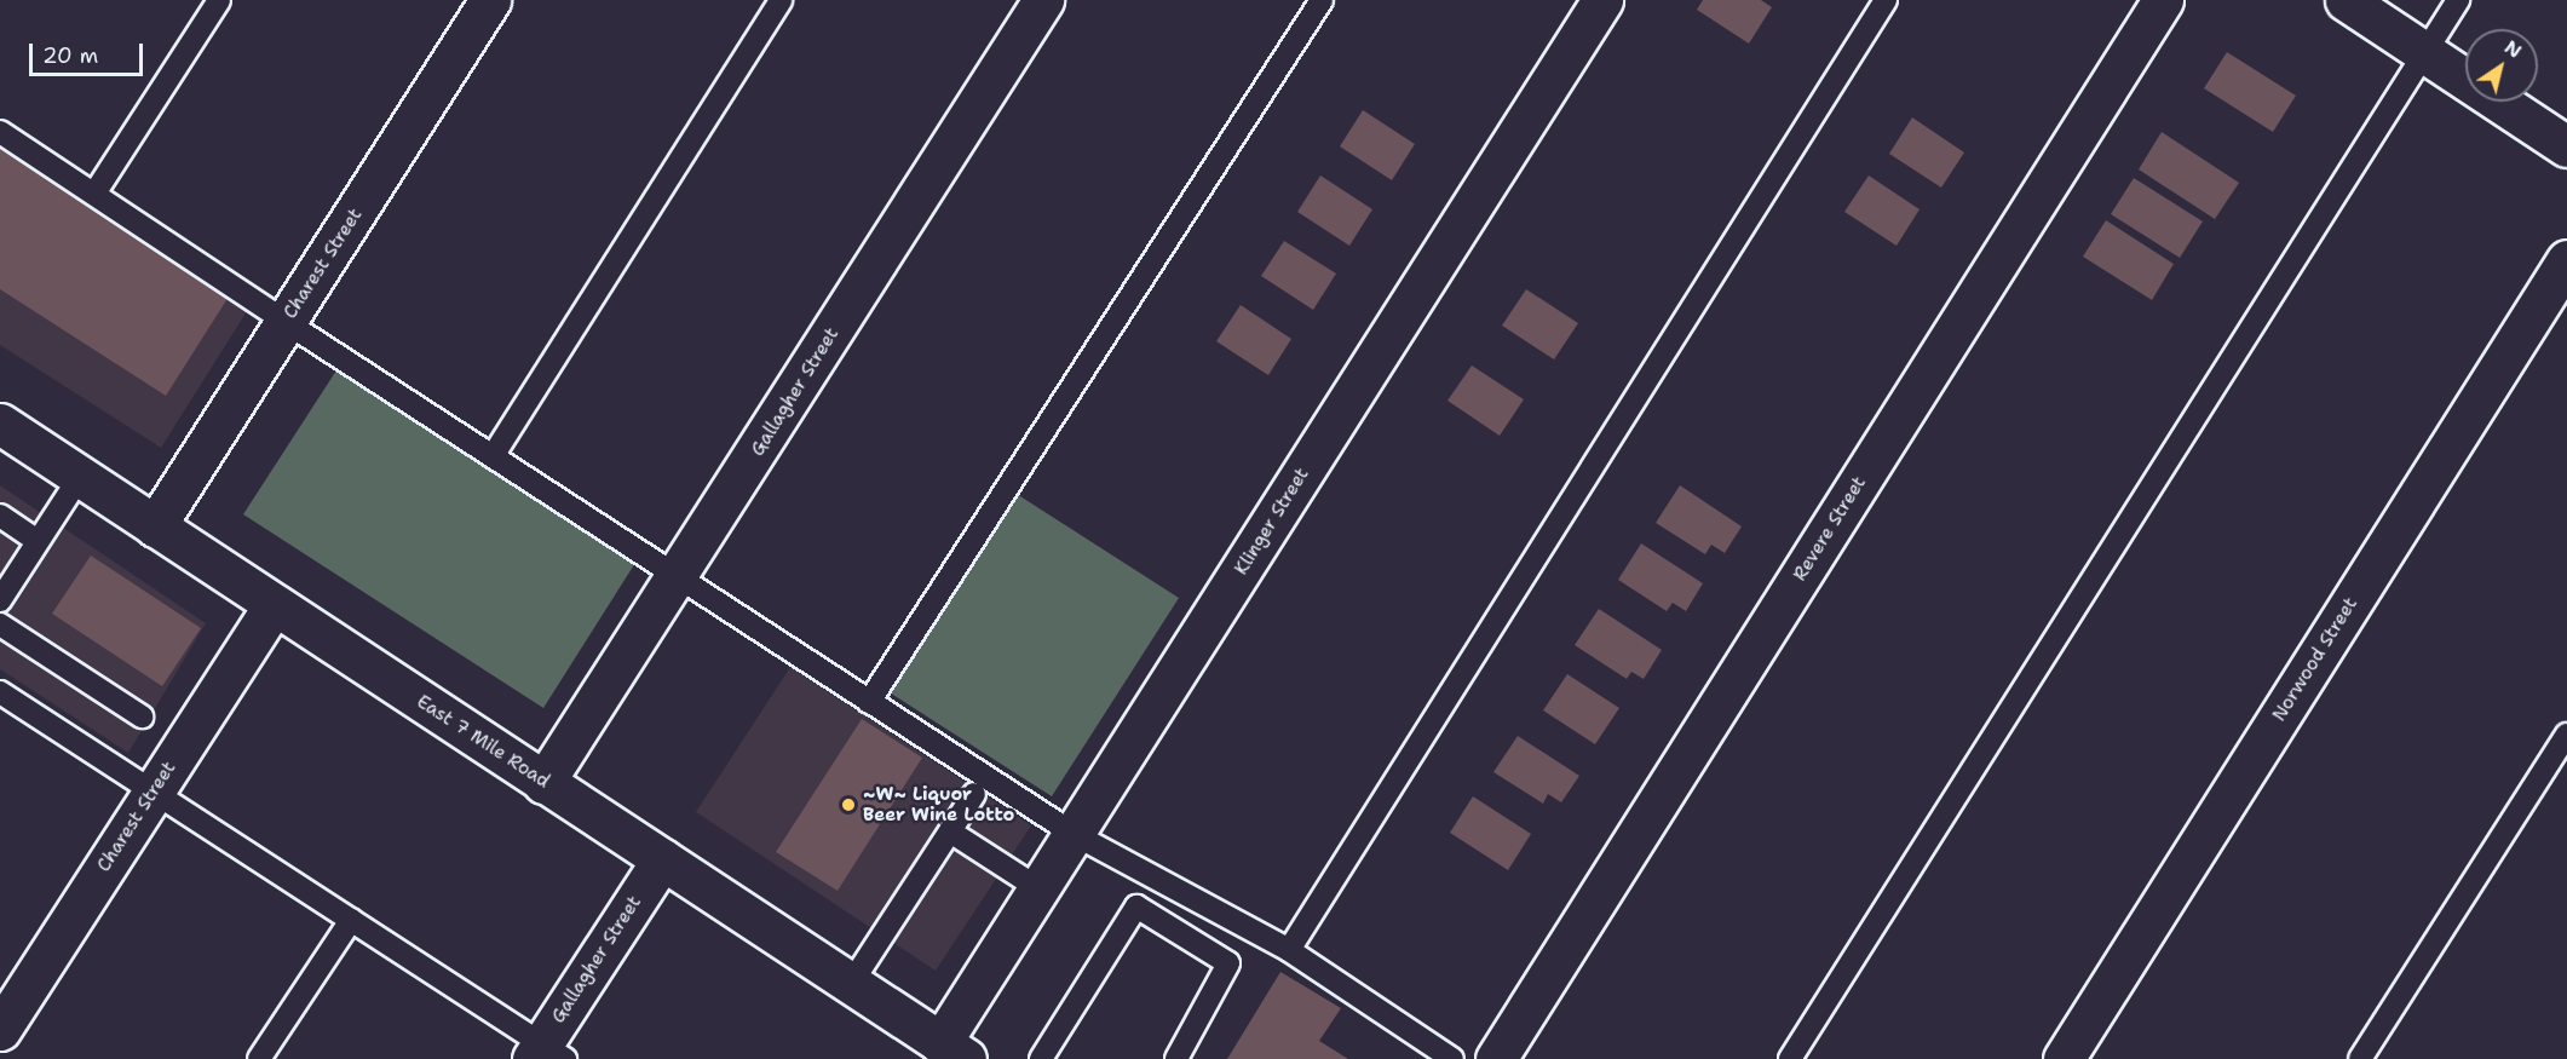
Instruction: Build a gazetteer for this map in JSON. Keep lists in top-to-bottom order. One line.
{"streets":{"street":["Charest Street","Gallagher Street","Klinger Street","Revere Street","Norwood Street","East 7 Mile Road"]},"crossings":[["Charest Street","East 7 Mile Road"],["Gallagher Street","East 7 Mile Road"],["Klinger Street","East 7 Mile Road"]],"places":["~W~ Liquor Beer Wine Lotto"],"scale_bar":"20 m","north":"top right"}
